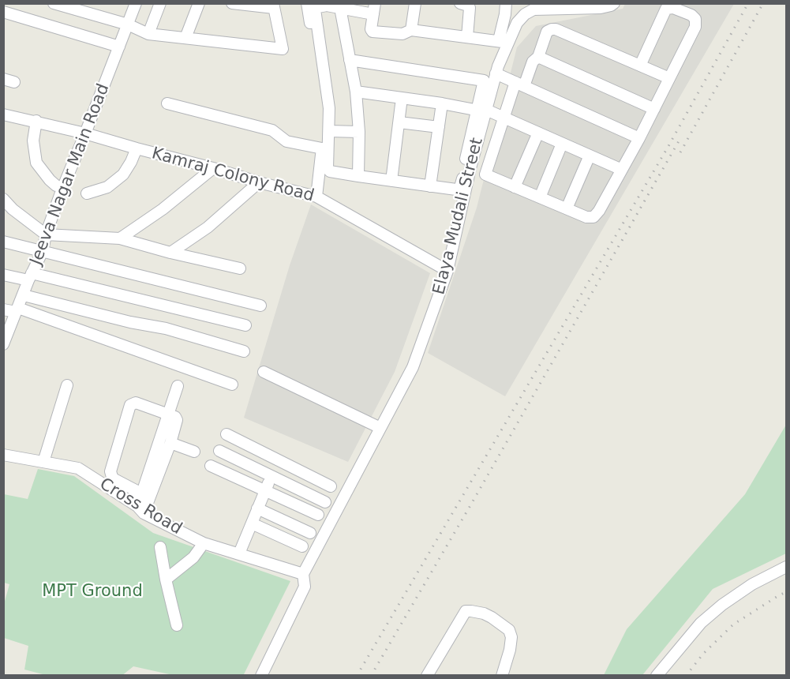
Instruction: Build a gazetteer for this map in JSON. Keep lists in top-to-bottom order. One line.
{"streets":{"street":["Jeeva Nagar Main Road","Kamraj Colony Road","Elaya Mudali Street","Cross Road"]},"crossings":[["Jeeva Nagar Main Road","Kamraj Colony Road"],["Kamraj Colony Road","Elaya Mudali Street"],["Elaya Mudali Street","Cross Road"]],"parks":["MPT Ground"]}
